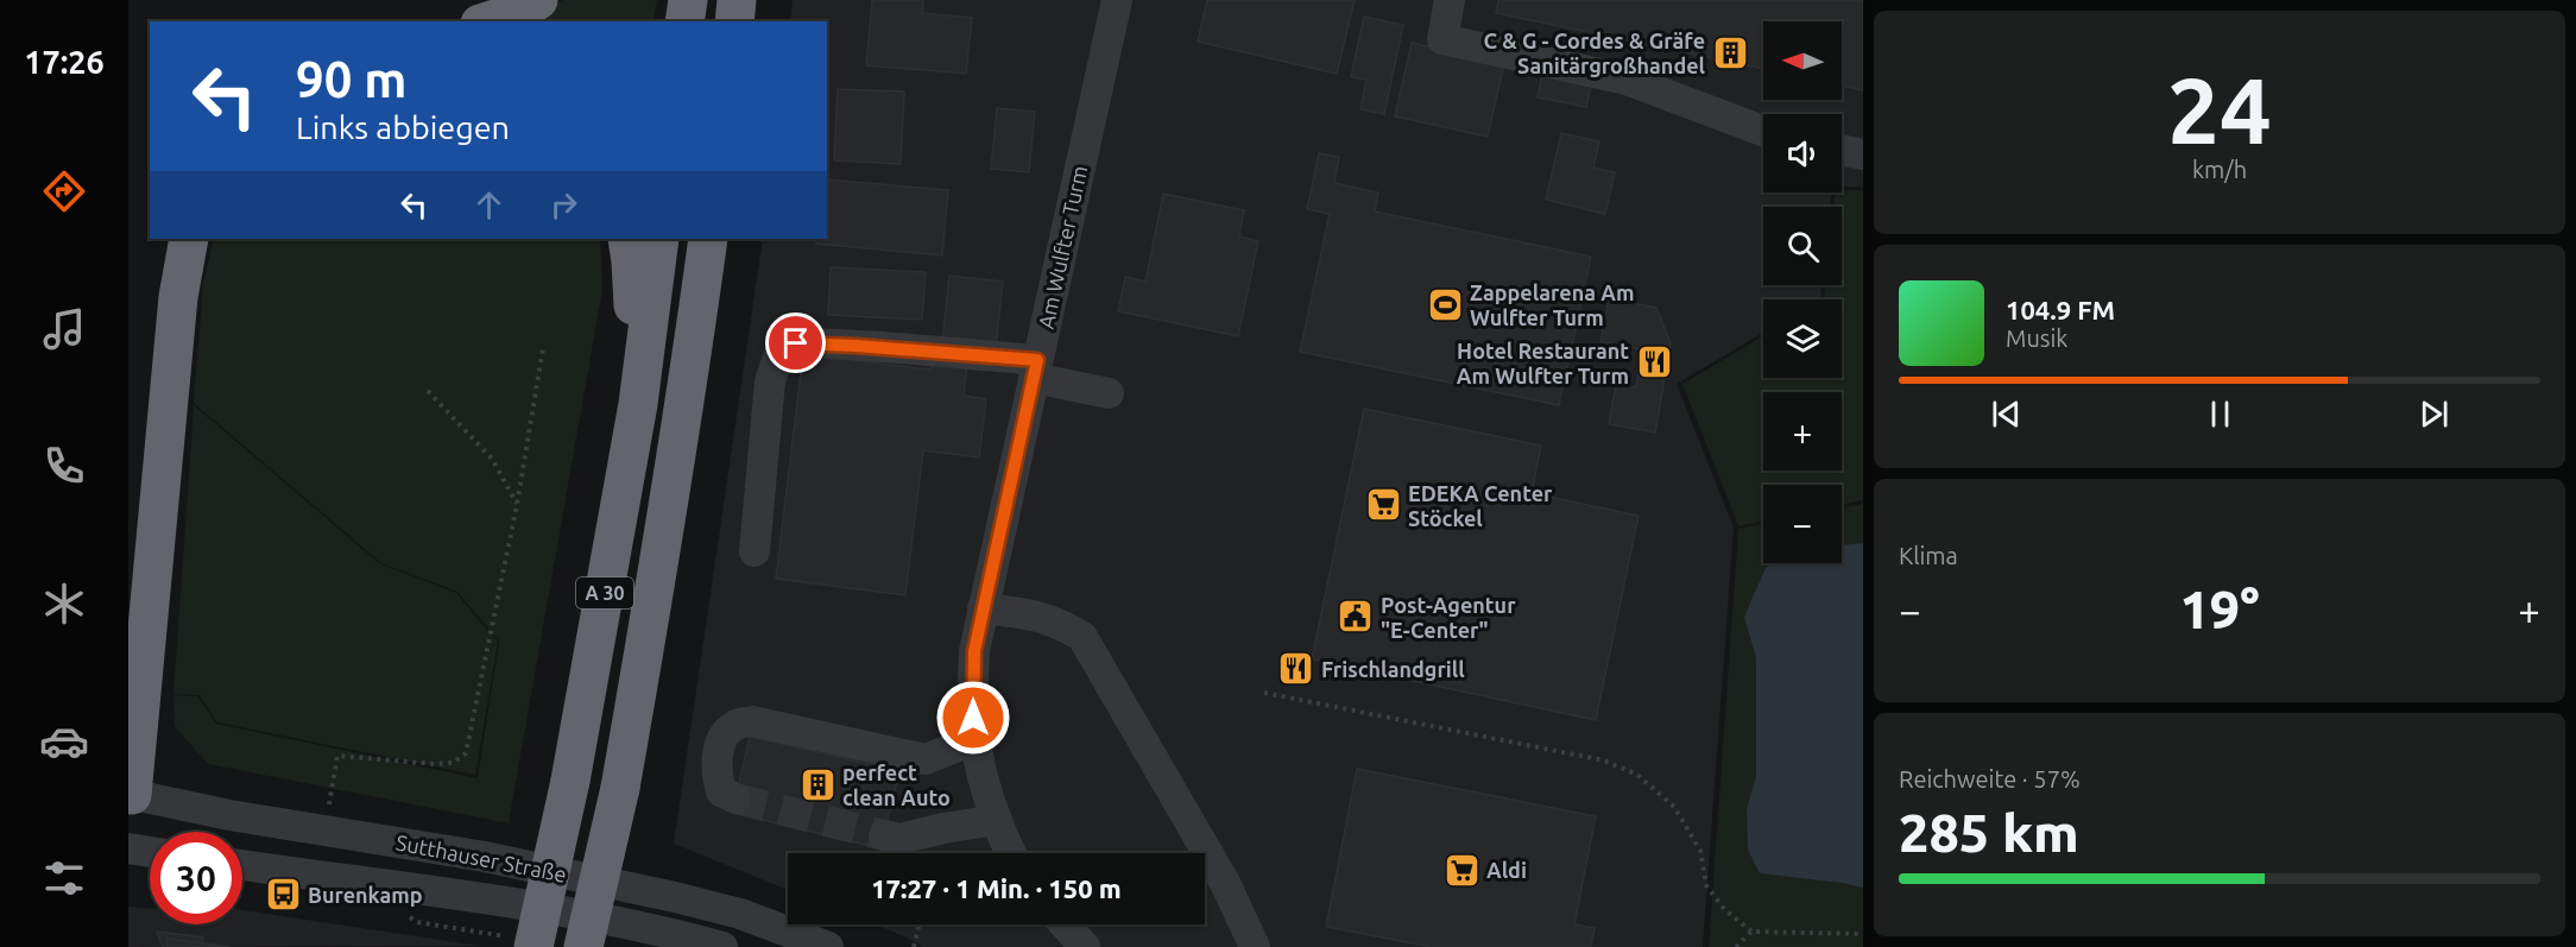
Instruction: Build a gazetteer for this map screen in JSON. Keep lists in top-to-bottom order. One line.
{"streets":{"highway":["A 30"],"street":["Am Wulfter Turm","Sutthauser Straße"]},"places":{"building":["C & G - Cordes & Gräfe Sanitärgroßhandel","perfect clean Auto"],"sports":["Zappelarena Am Wulfter Turm"],"restaurant":["Hotel Restaurant Am Wulfter Turm","Frischlandgrill"],"supermarket":["EDEKA Center Stöckel","Aldi"],"public building":["Post-Agentur \"E-Center\""],"bus stop":["Burenkamp"]},"north":"left","page":{"tabs":"17:26","tile":[["24","km/h"],"Klima",["Reichweite · 57%","285 km"]],"map_buttons":["+","−"],"turn":["90 m","Links abbiegen"],"song":["104.9 FM","Musik"],"heat":["−","19°","+"],"limit":"30","trip":"17:27 · 1 Min. · 150 m"}}
